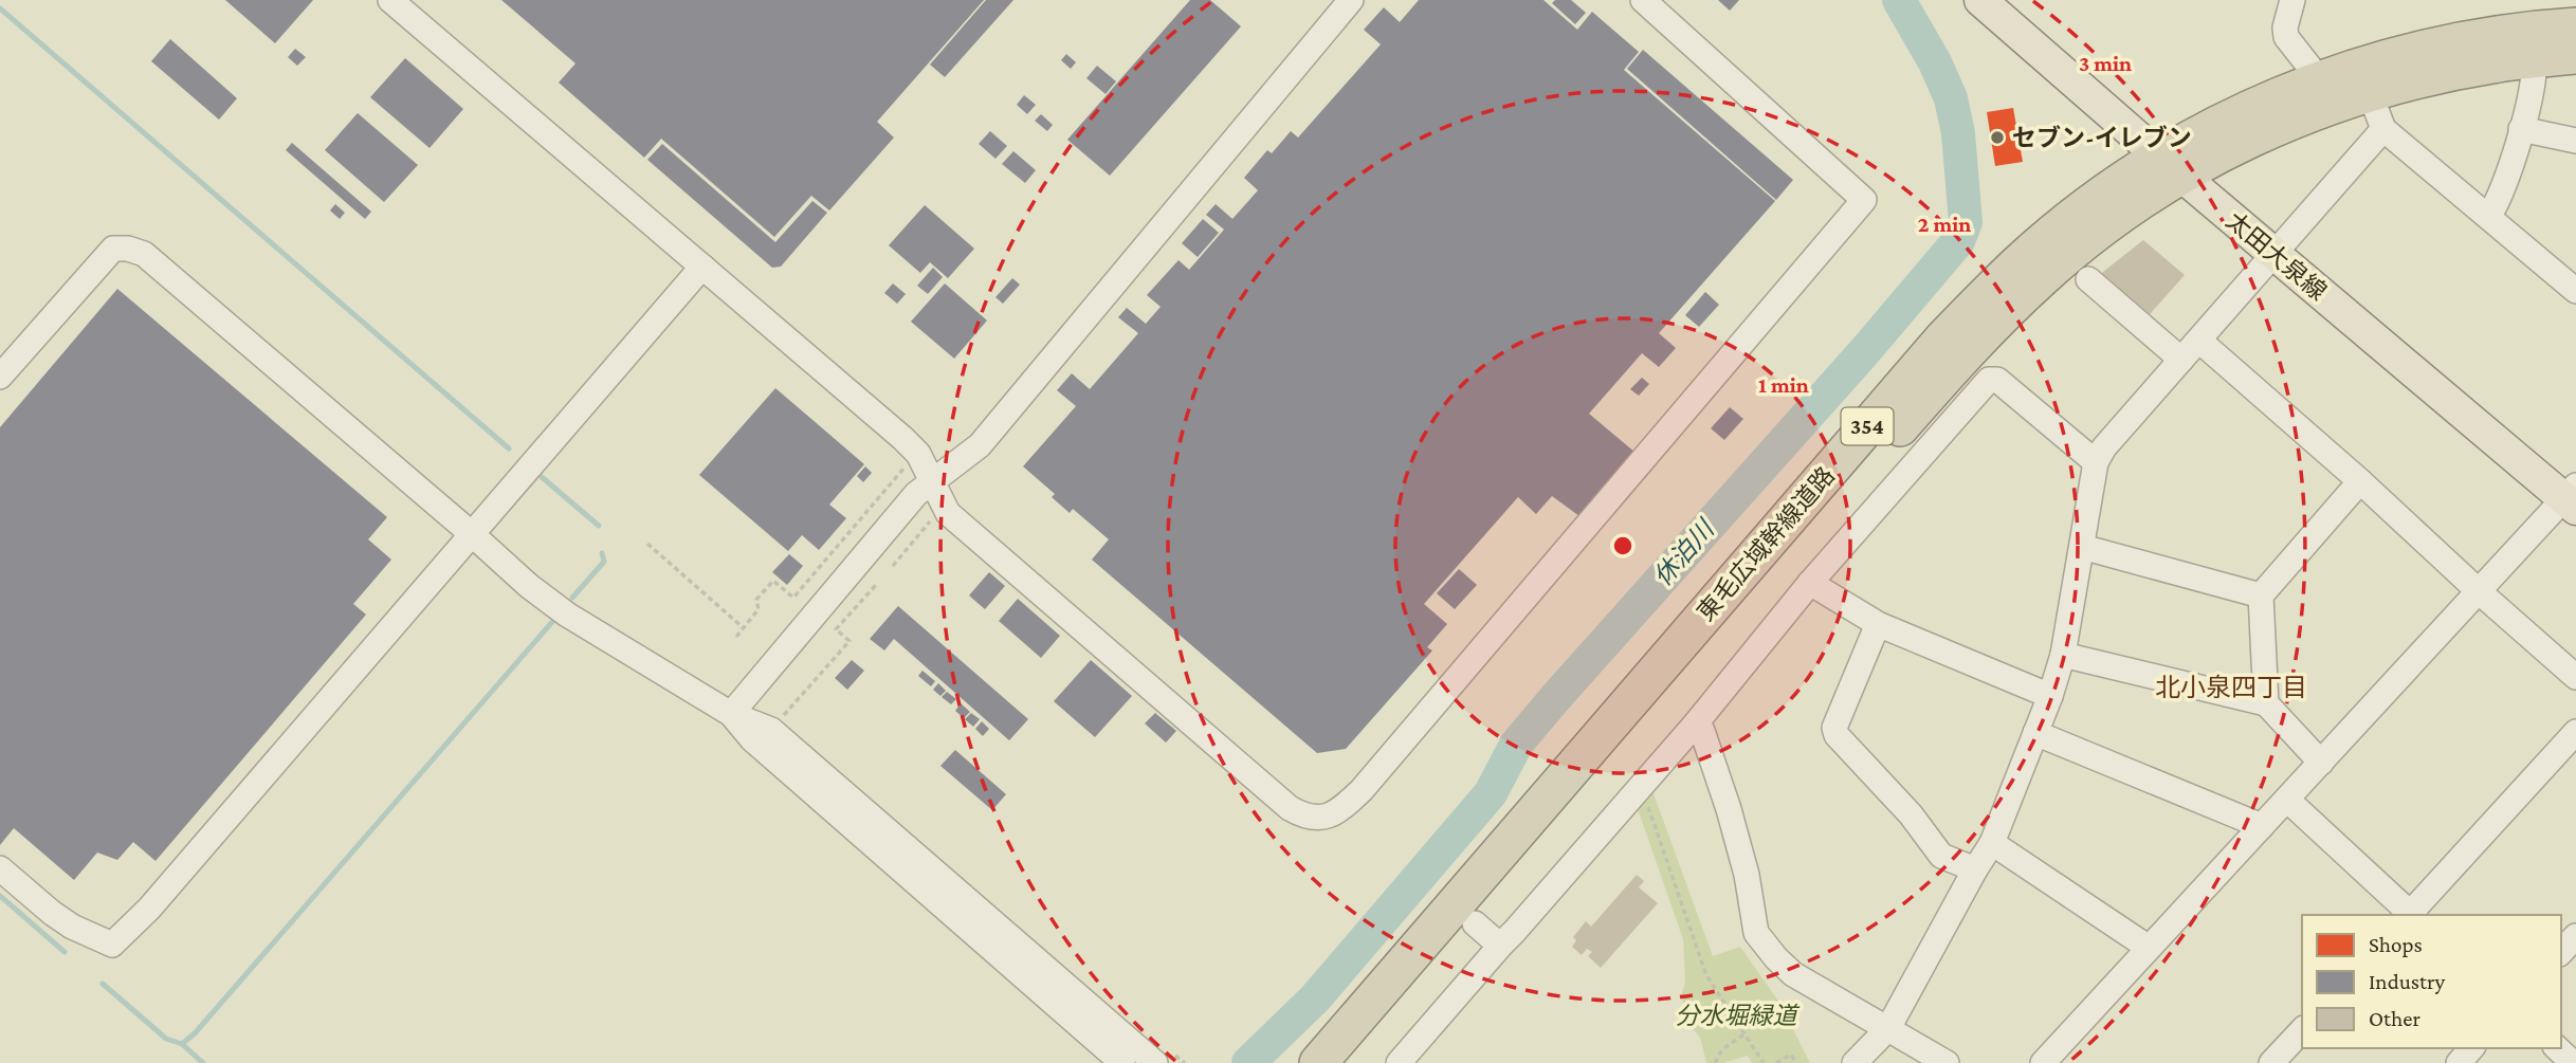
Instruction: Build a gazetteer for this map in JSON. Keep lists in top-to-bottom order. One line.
{"streets":{"highway":["354","東毛広域幹線道路"],"main road":["太田大泉線"]},"crossings":[["太田大泉線","東毛広域幹線道路"]],"districts":["北小泉四丁目"],"water":["休泊川"],"parks":["分水堀緑道"],"places":["セブン-イレブン"],"legend":["Shops","Industry","Other"],"rings":["3 min","2 min","1 min"]}
